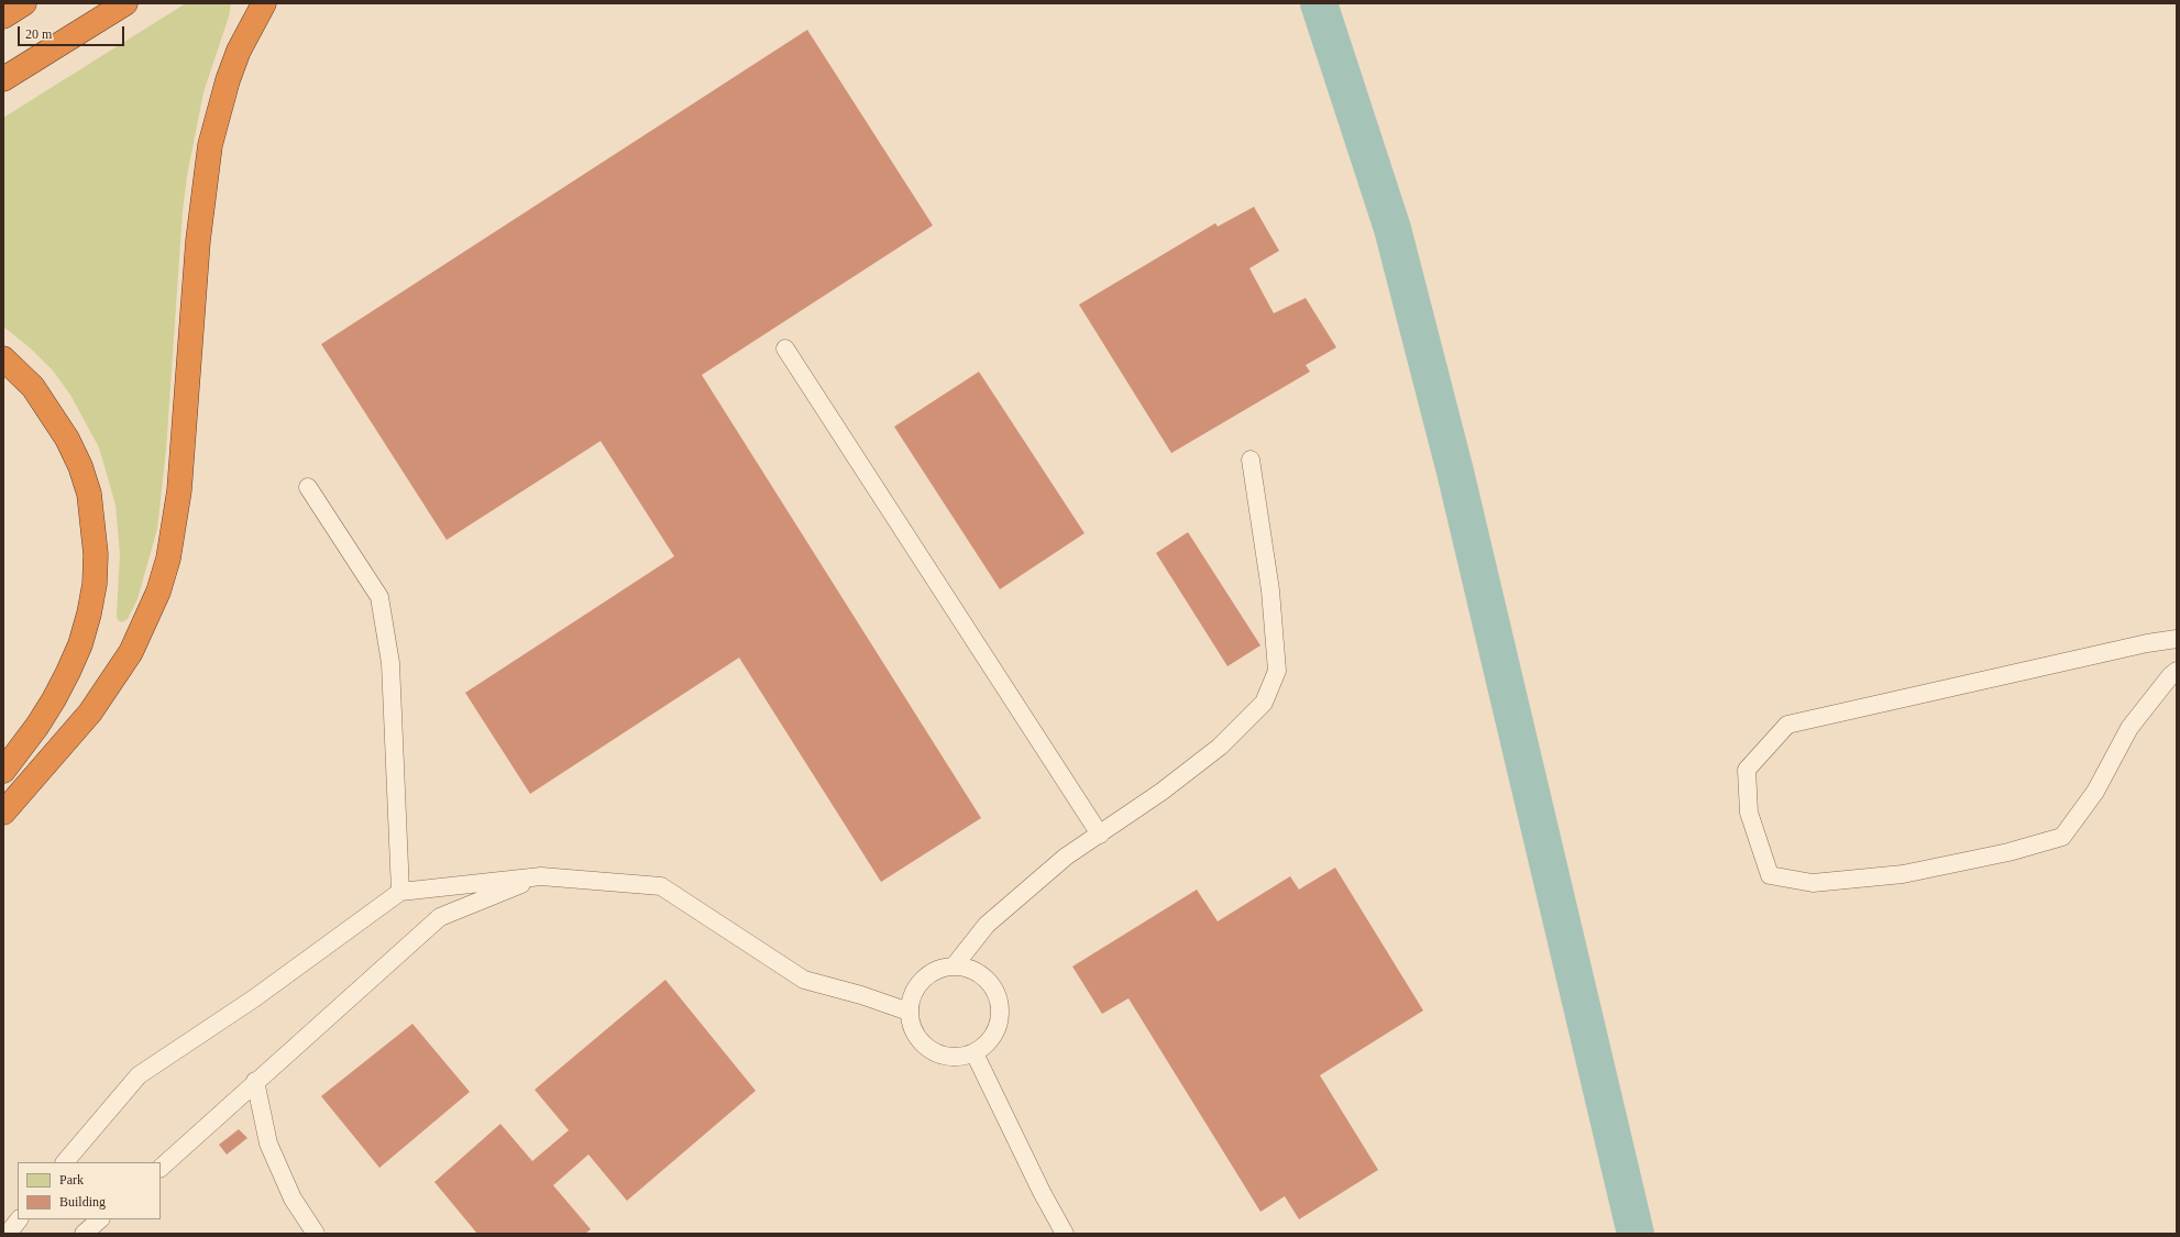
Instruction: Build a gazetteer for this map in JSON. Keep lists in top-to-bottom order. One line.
{"legend":["Park","Building"],"scale_bar":"20 m"}
